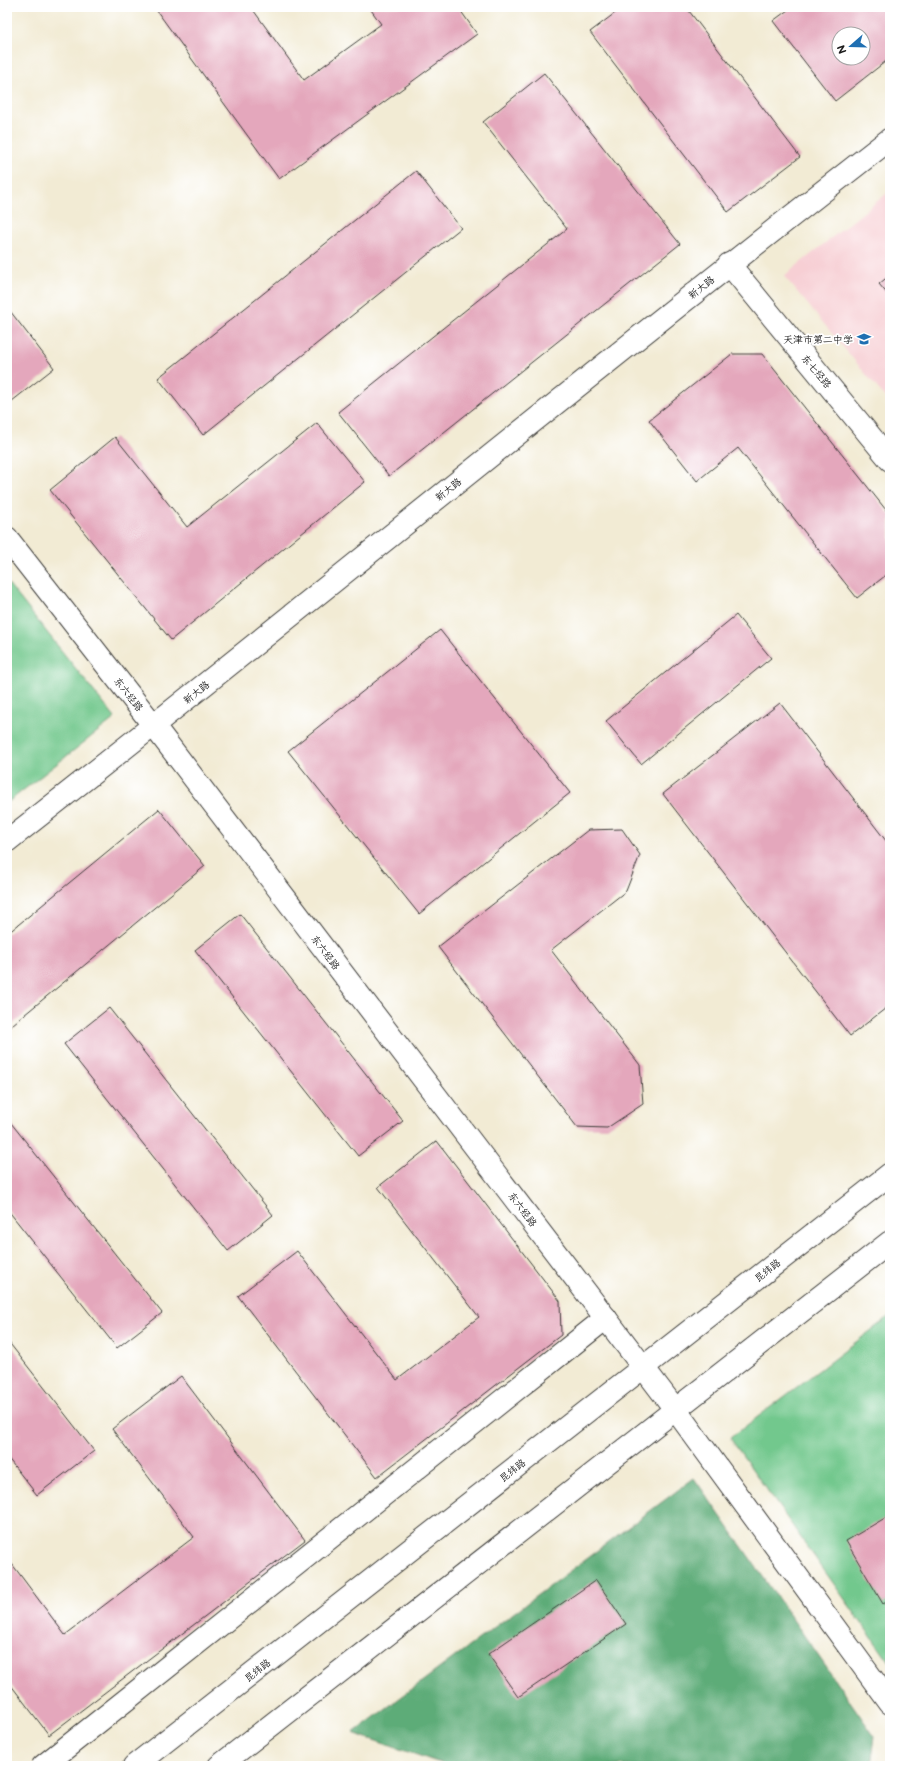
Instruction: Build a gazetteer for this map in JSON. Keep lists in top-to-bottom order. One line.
{"streets":{"street":["新大路","东七经路","东六经路","昆纬路"]},"crossings":[["新大路","东七经路"],["新大路","东六经路"],["东六经路","昆纬路"]],"places":{"school or university":["天津市第二中学"]},"north":"left"}
